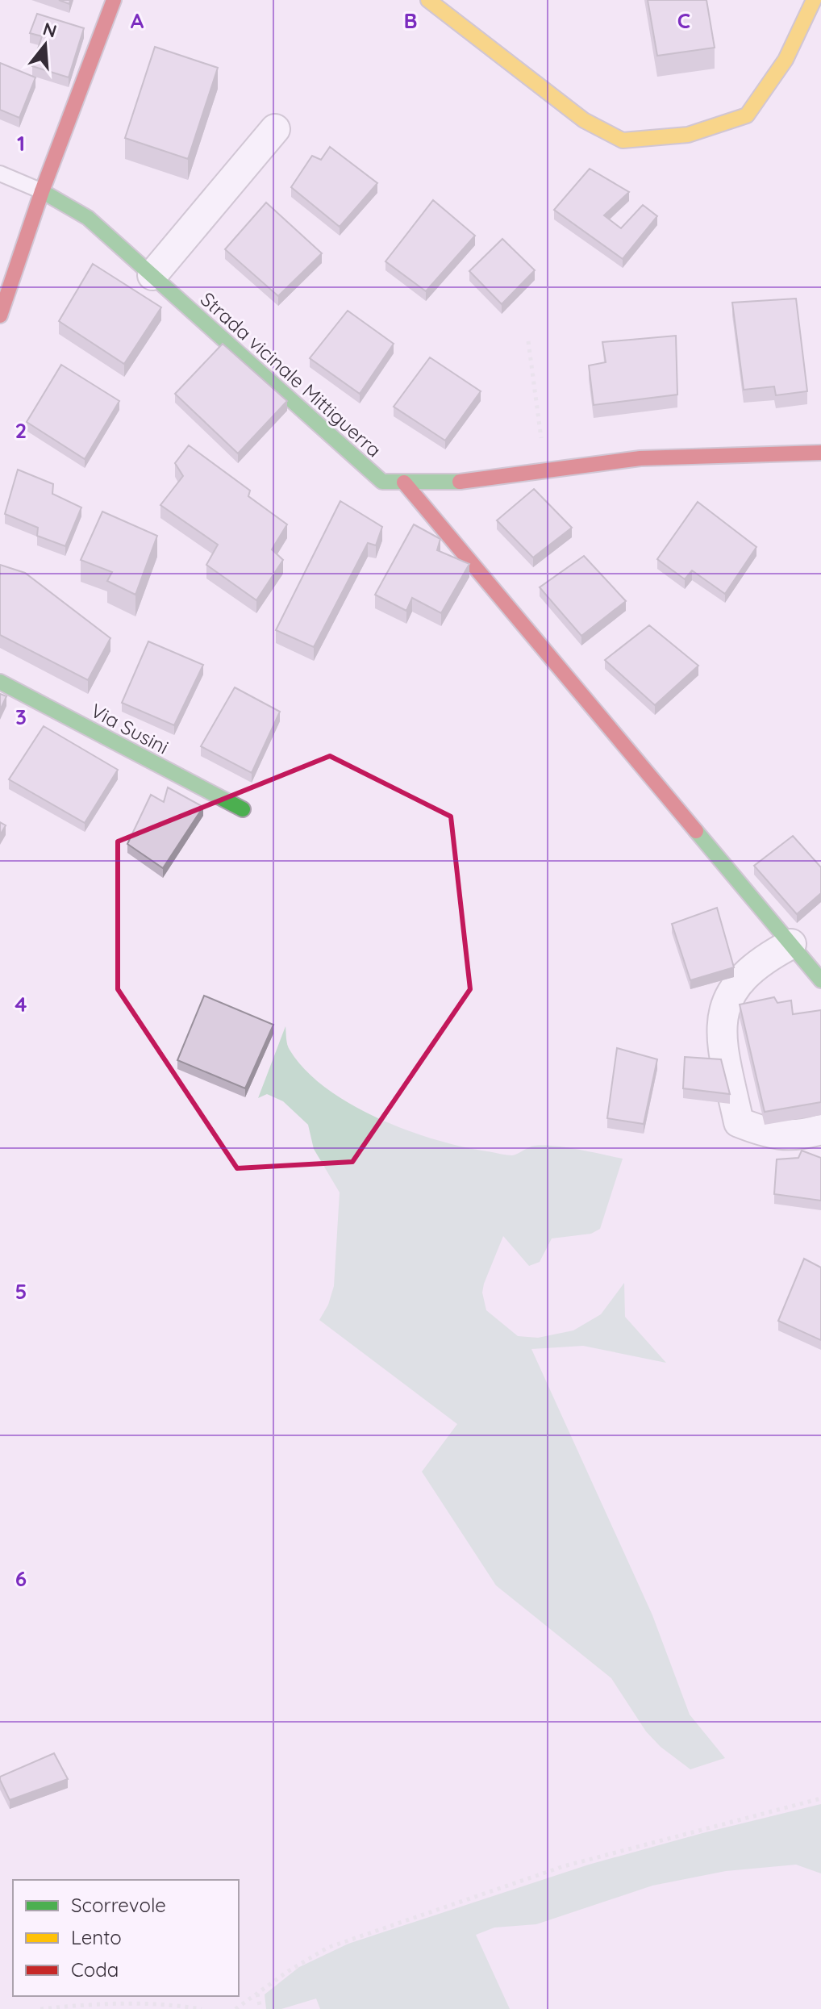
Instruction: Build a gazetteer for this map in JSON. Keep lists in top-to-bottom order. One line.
{"streets":{"street":["Strada vicinale Mittiguerra","Via Susini"]},"legend":["Scorrevole","Lento","Coda"],"north":"top","grid":{"columns":["A","B","C"],"rows":["1","2","3","4","5","6"]}}
